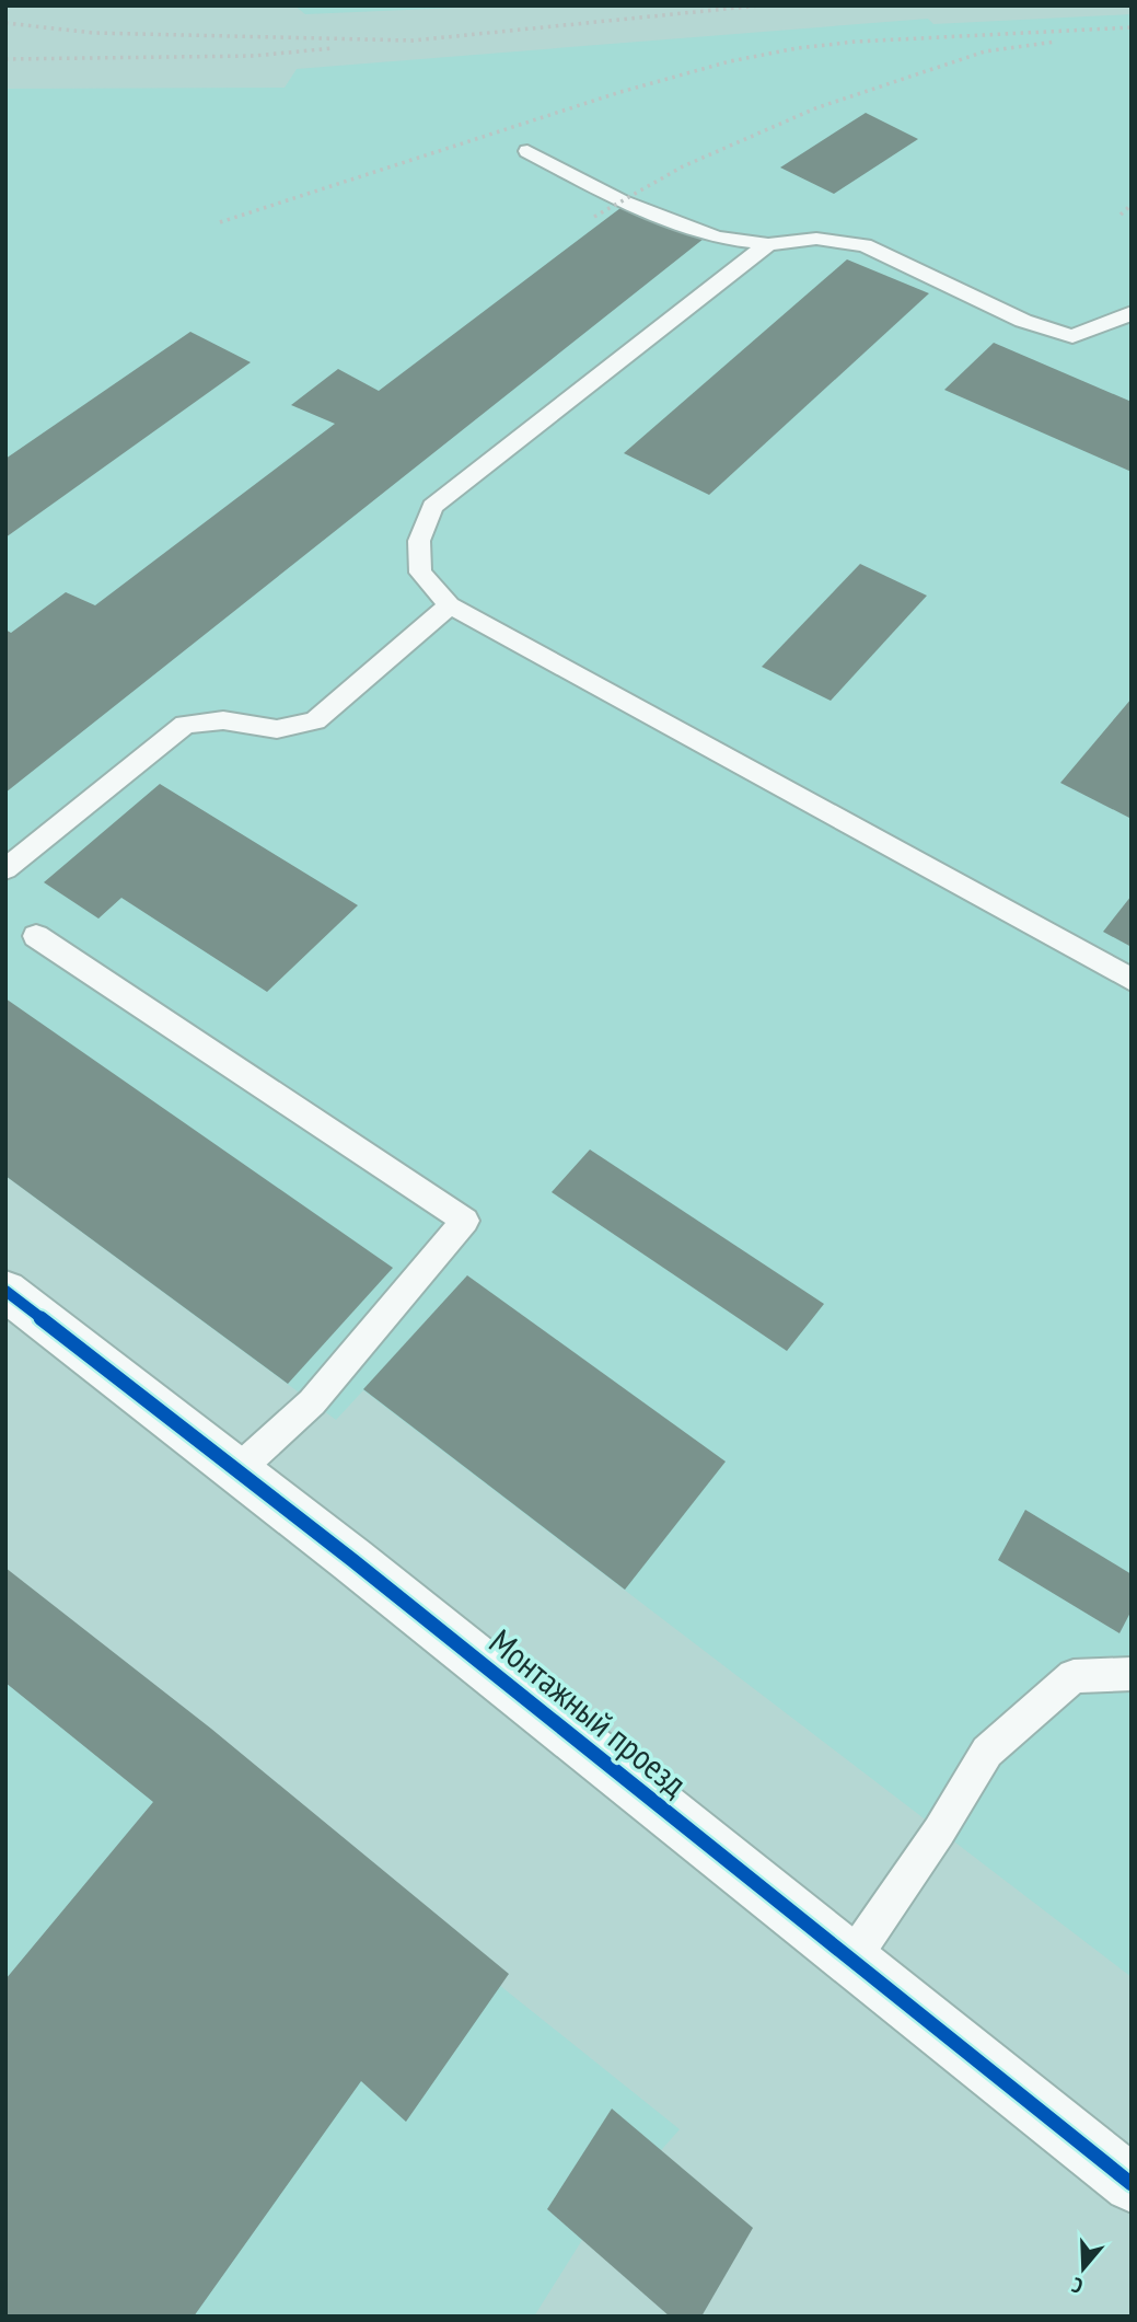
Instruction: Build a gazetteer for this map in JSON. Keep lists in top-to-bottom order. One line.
{"streets":{"street":["Монтажный проезд"]},"north":"bottom"}
